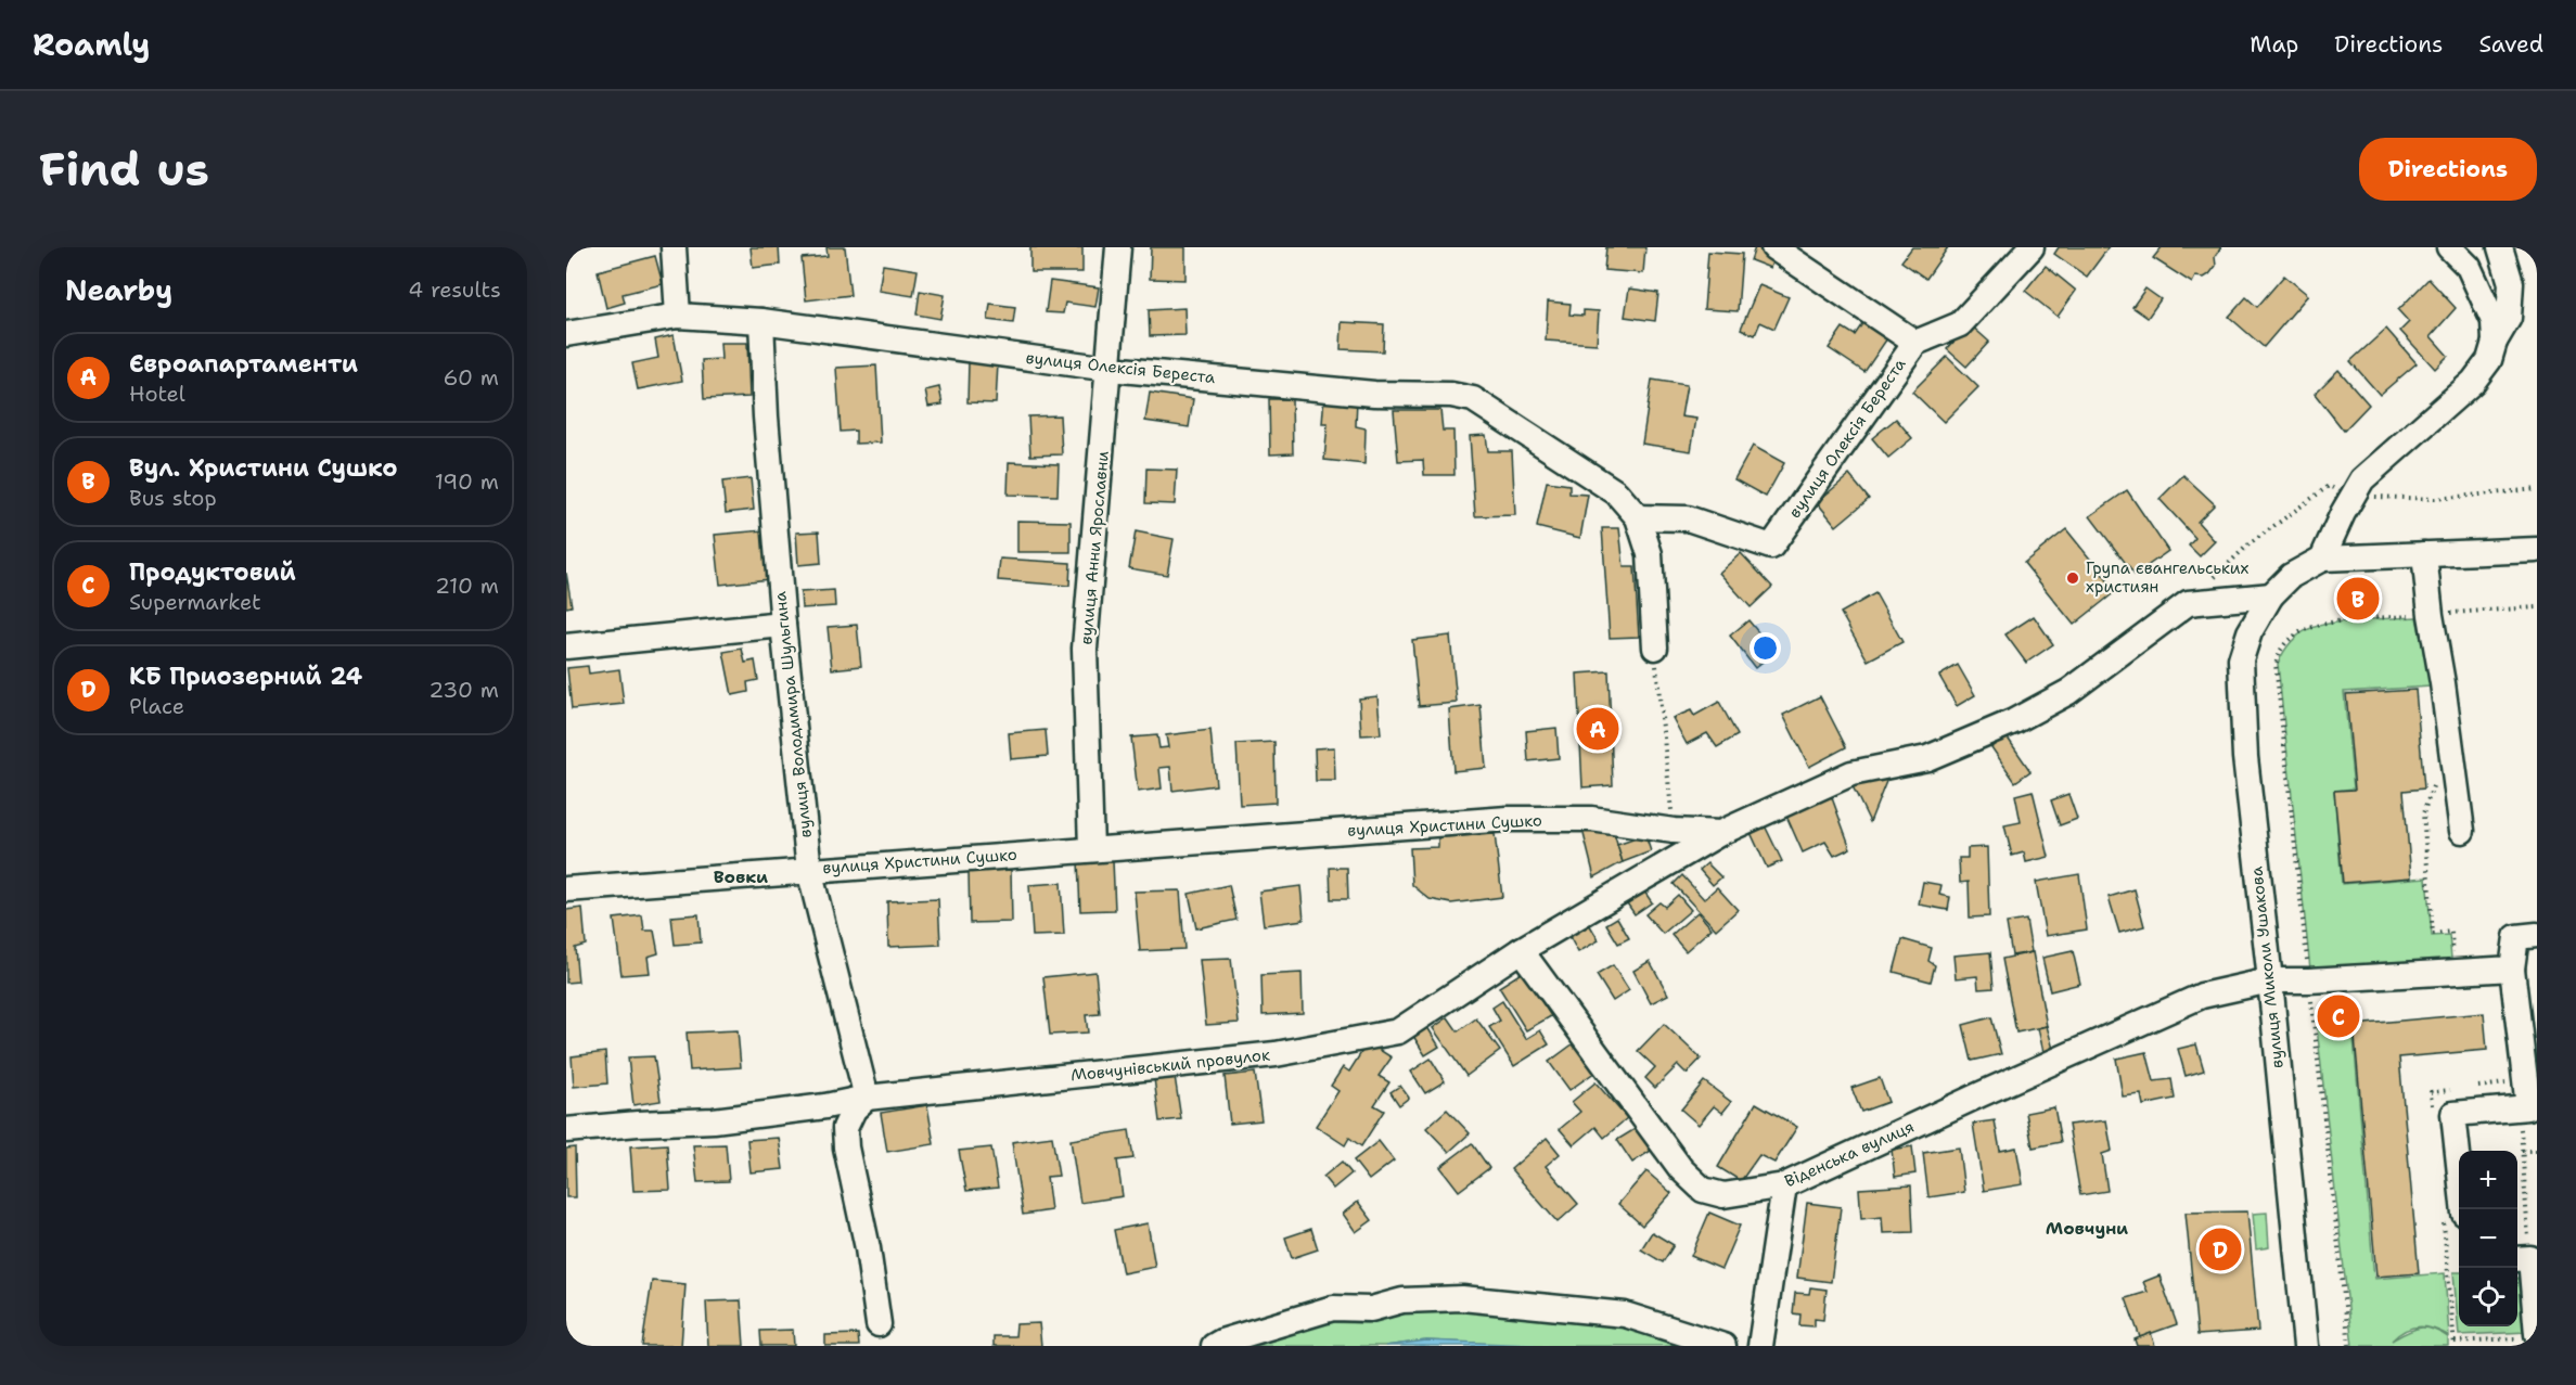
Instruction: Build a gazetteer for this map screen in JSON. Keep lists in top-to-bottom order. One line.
{"streets":{"street":["вулиця Олексія Береста","вулиця Анни Ярославни","вулиця Володимира Шульгина","вулиця Христини Сушко","вулиця Миколи Ушакова","Мовчунівський провулок","Віденська вулиця"]},"crossings":[["вулиця Олексія Береста","вулиця Анни Ярославни"],["вулиця Олексія Береста","вулиця Володимира Шульгина"],["вулиця Анни Ярославни","вулиця Христини Сушко"],["вулиця Володимира Шульгина","вулиця Христини Сушко"],["вулиця Володимира Шульгина","Мовчунівський провулок"],["вулиця Христини Сушко","вулиця Миколи Ушакова"],["вулиця Христини Сушко","Мовчунівський провулок"],["вулиця Миколи Ушакова","Віденська вулиця"],["Мовчунівський провулок","Віденська вулиця"]],"districts":["Вовки","Мовчуни"],"places":["Група євангельських християн"],"page":{"header":"Roamly","nav":["Map","Directions","Saved"],"buttons":"Directions","title":"Find us","heading":["Nearby","4 results"],"list":[{"mark":"A","name":"Євроапартаменти","note":"Hotel","value":"60 m"},{"mark":"B","name":"Вул. Христини Сушко","note":"Bus stop","value":"190 m"},{"mark":"C","name":"Продуктовий","note":"Supermarket","value":"210 m"},{"mark":"D","name":"КБ Приозерний 24","note":"Place","value":"230 m"}],"pins":["B","A","C","D"],"map_buttons":["+","−"]}}
